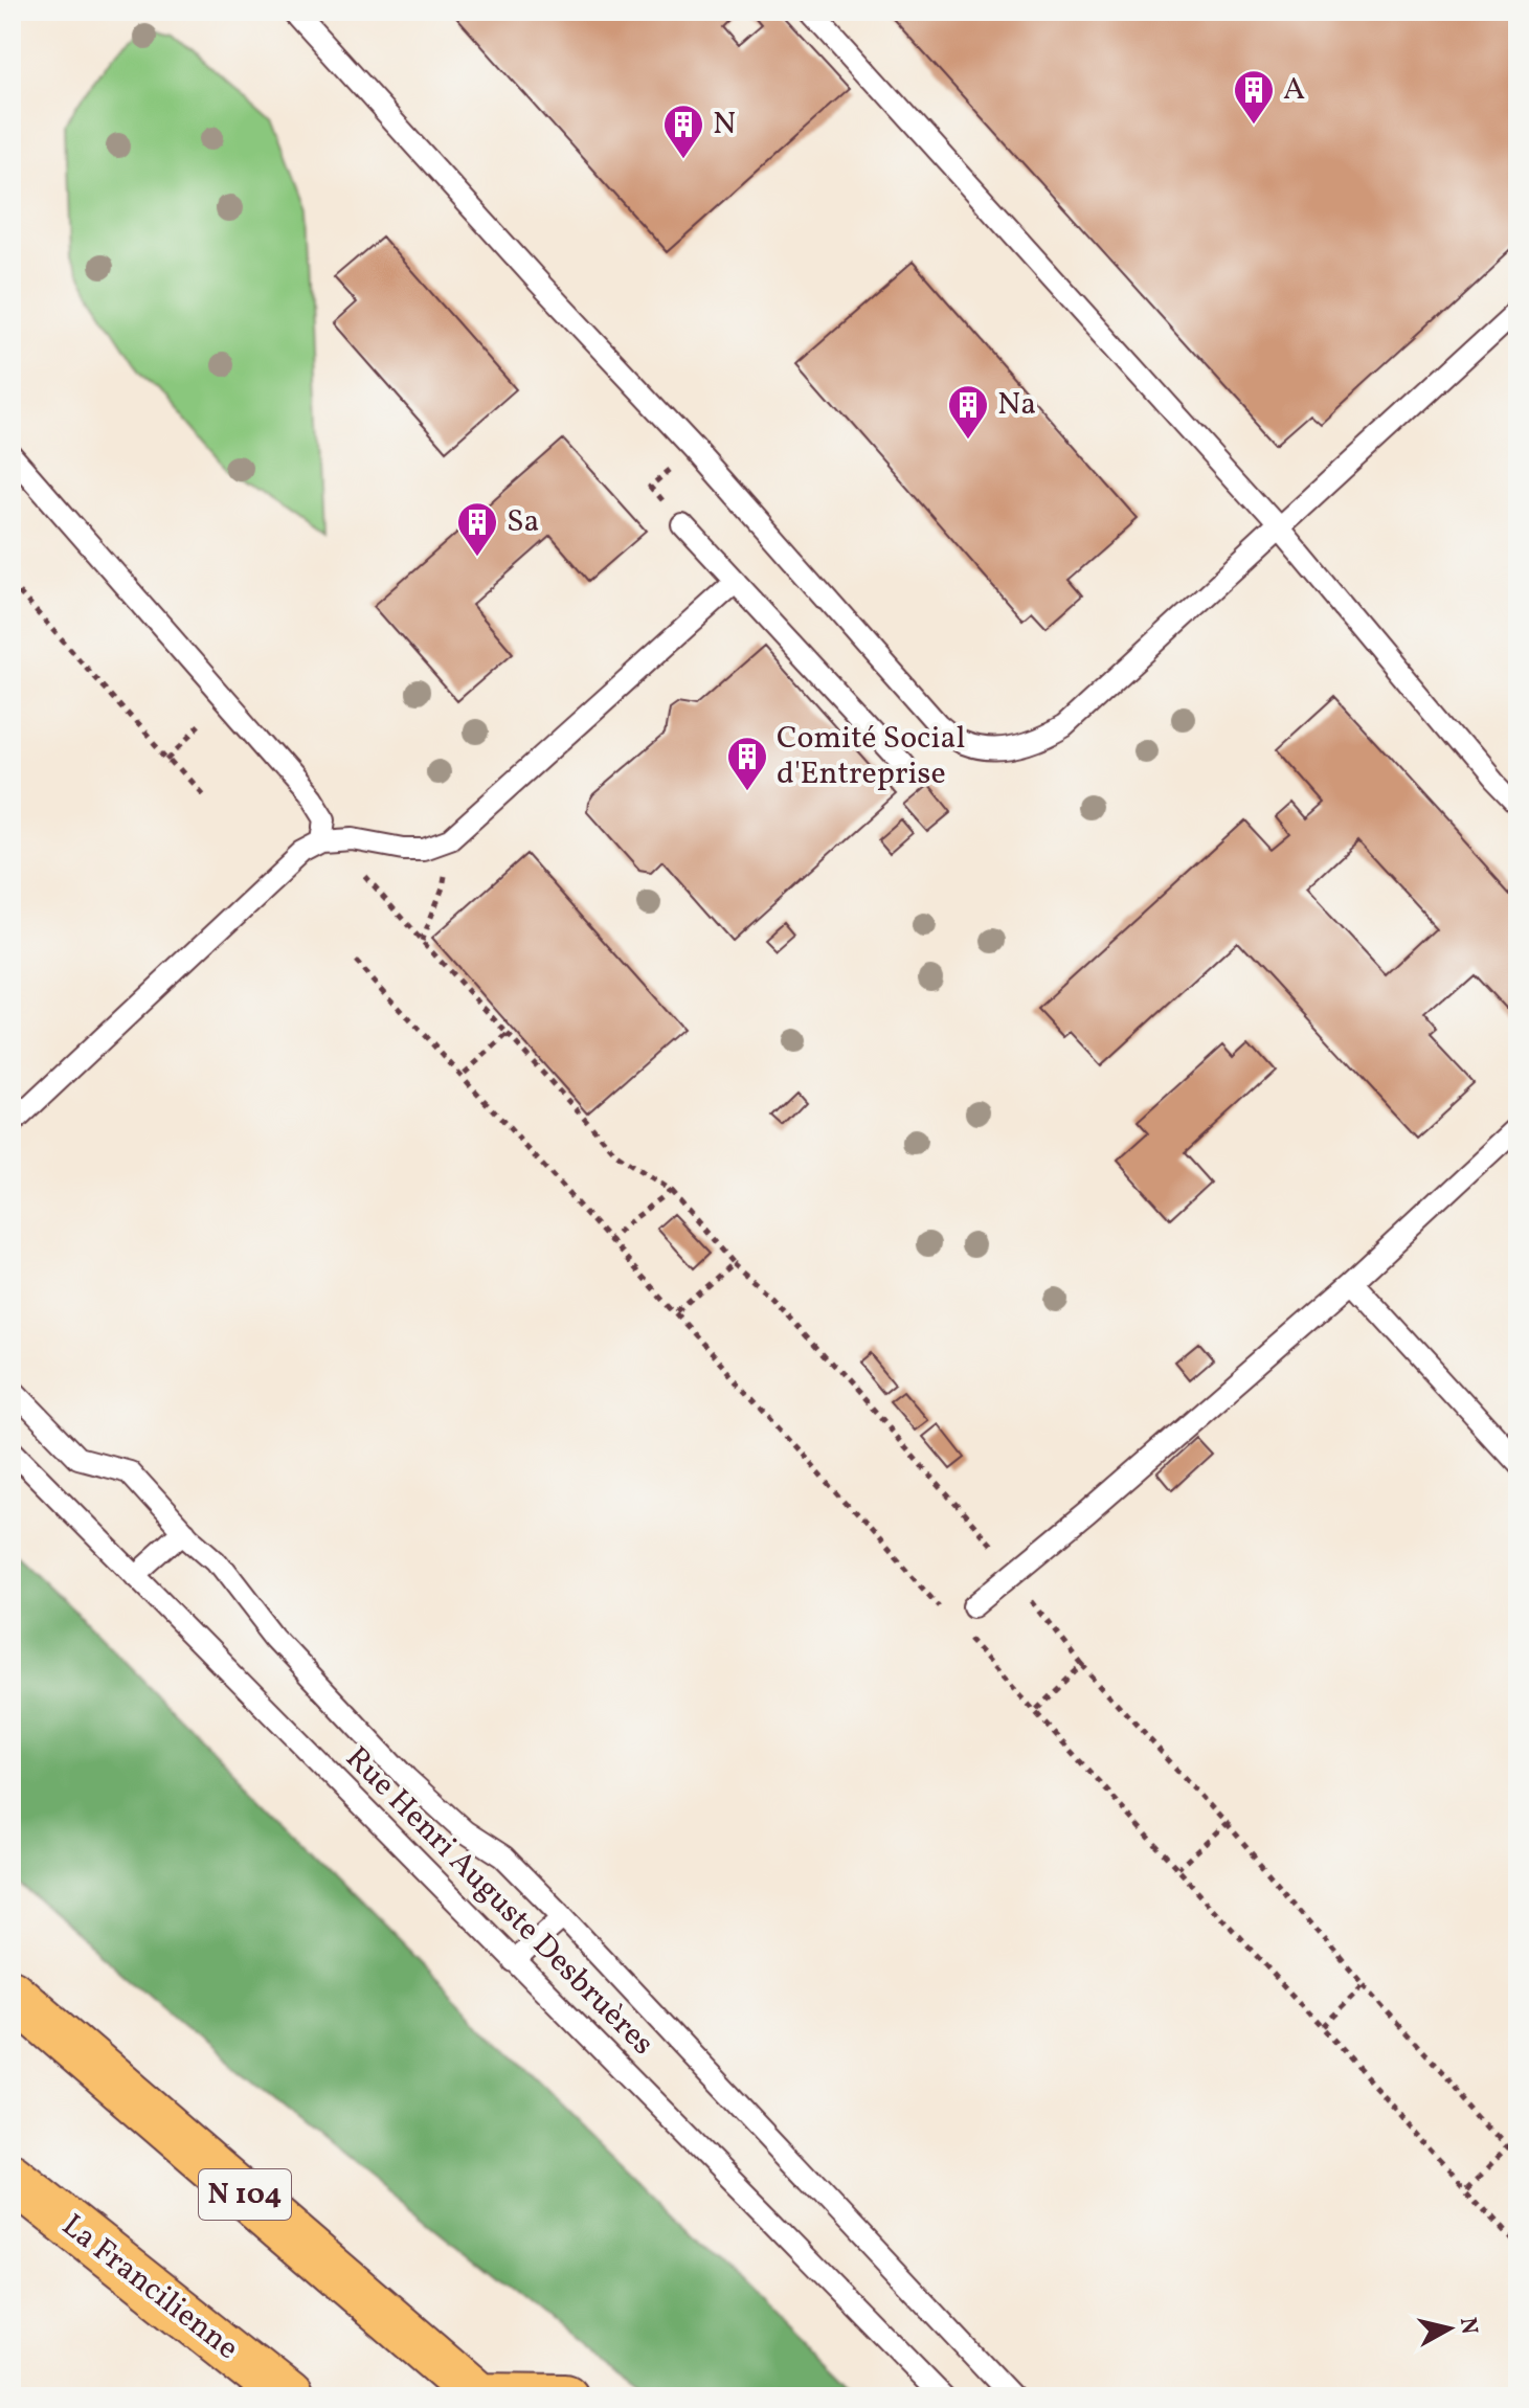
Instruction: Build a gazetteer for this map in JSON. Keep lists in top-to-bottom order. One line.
{"streets":{"highway":["N 104","La Francilienne"],"lane":["Rue Henri Auguste Desbruères"]},"places":{"building":["A","N","Na","Sa","Comité Social d'Entreprise"]},"north":"right"}
